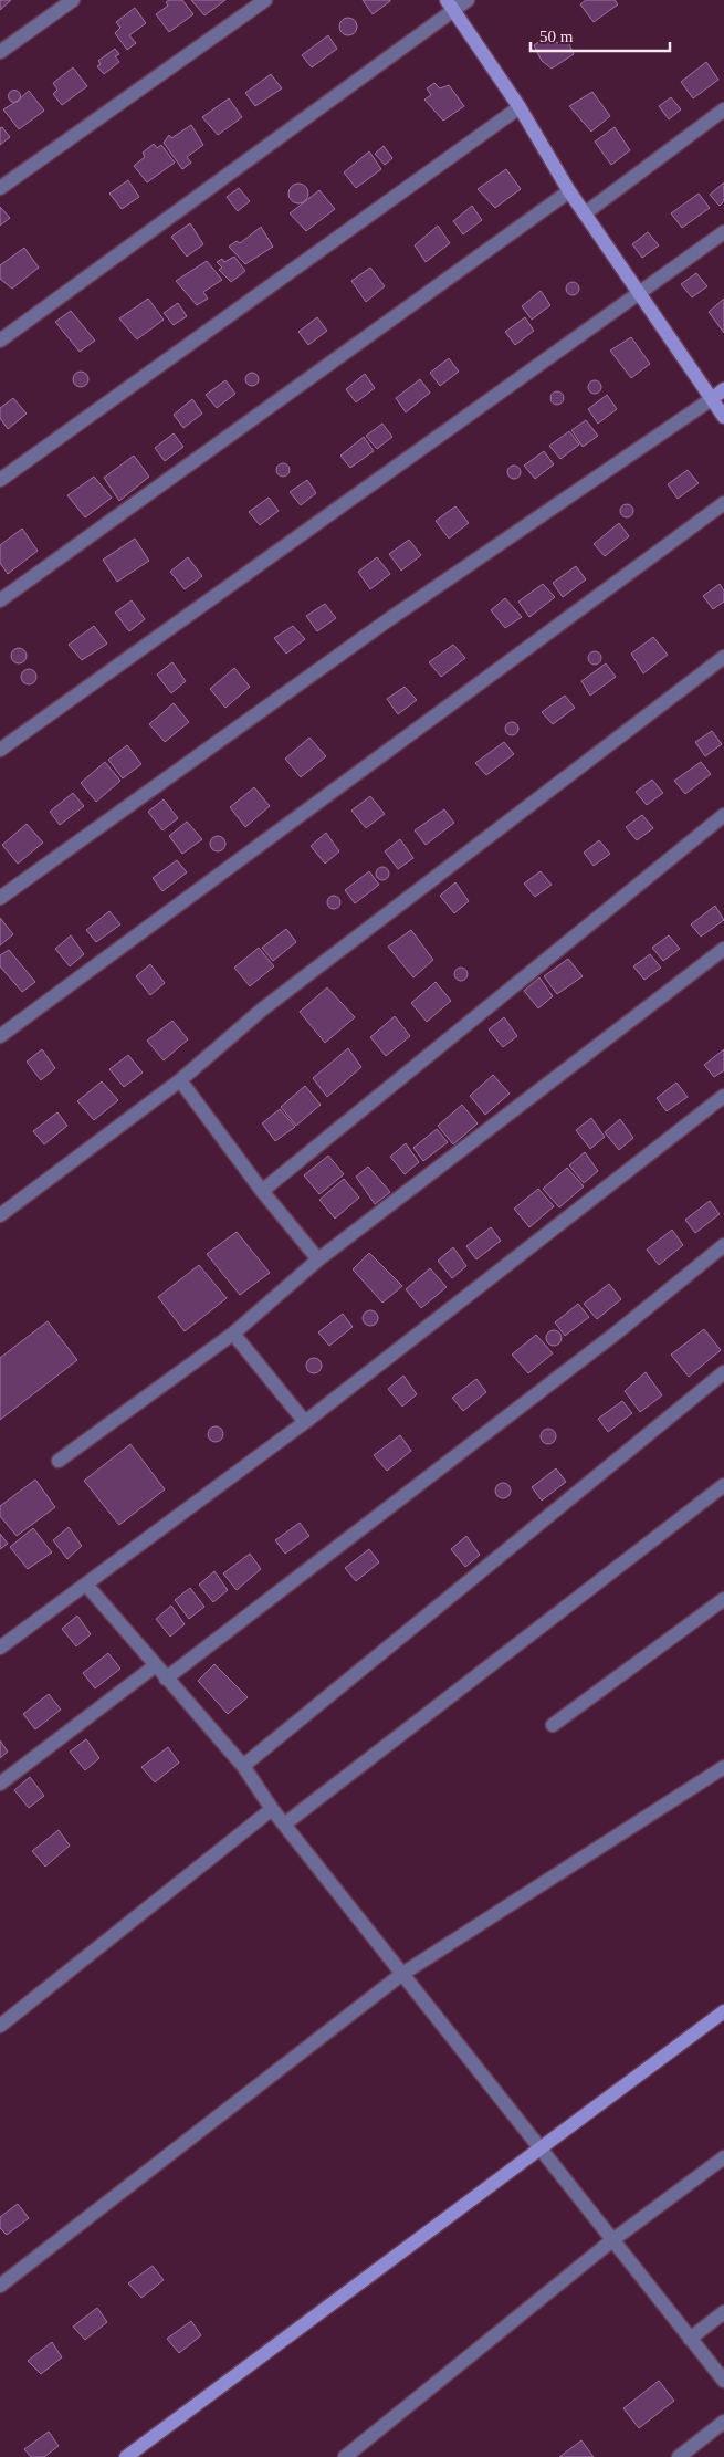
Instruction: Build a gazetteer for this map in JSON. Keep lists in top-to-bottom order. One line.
{"scale_bar":"50 m"}
